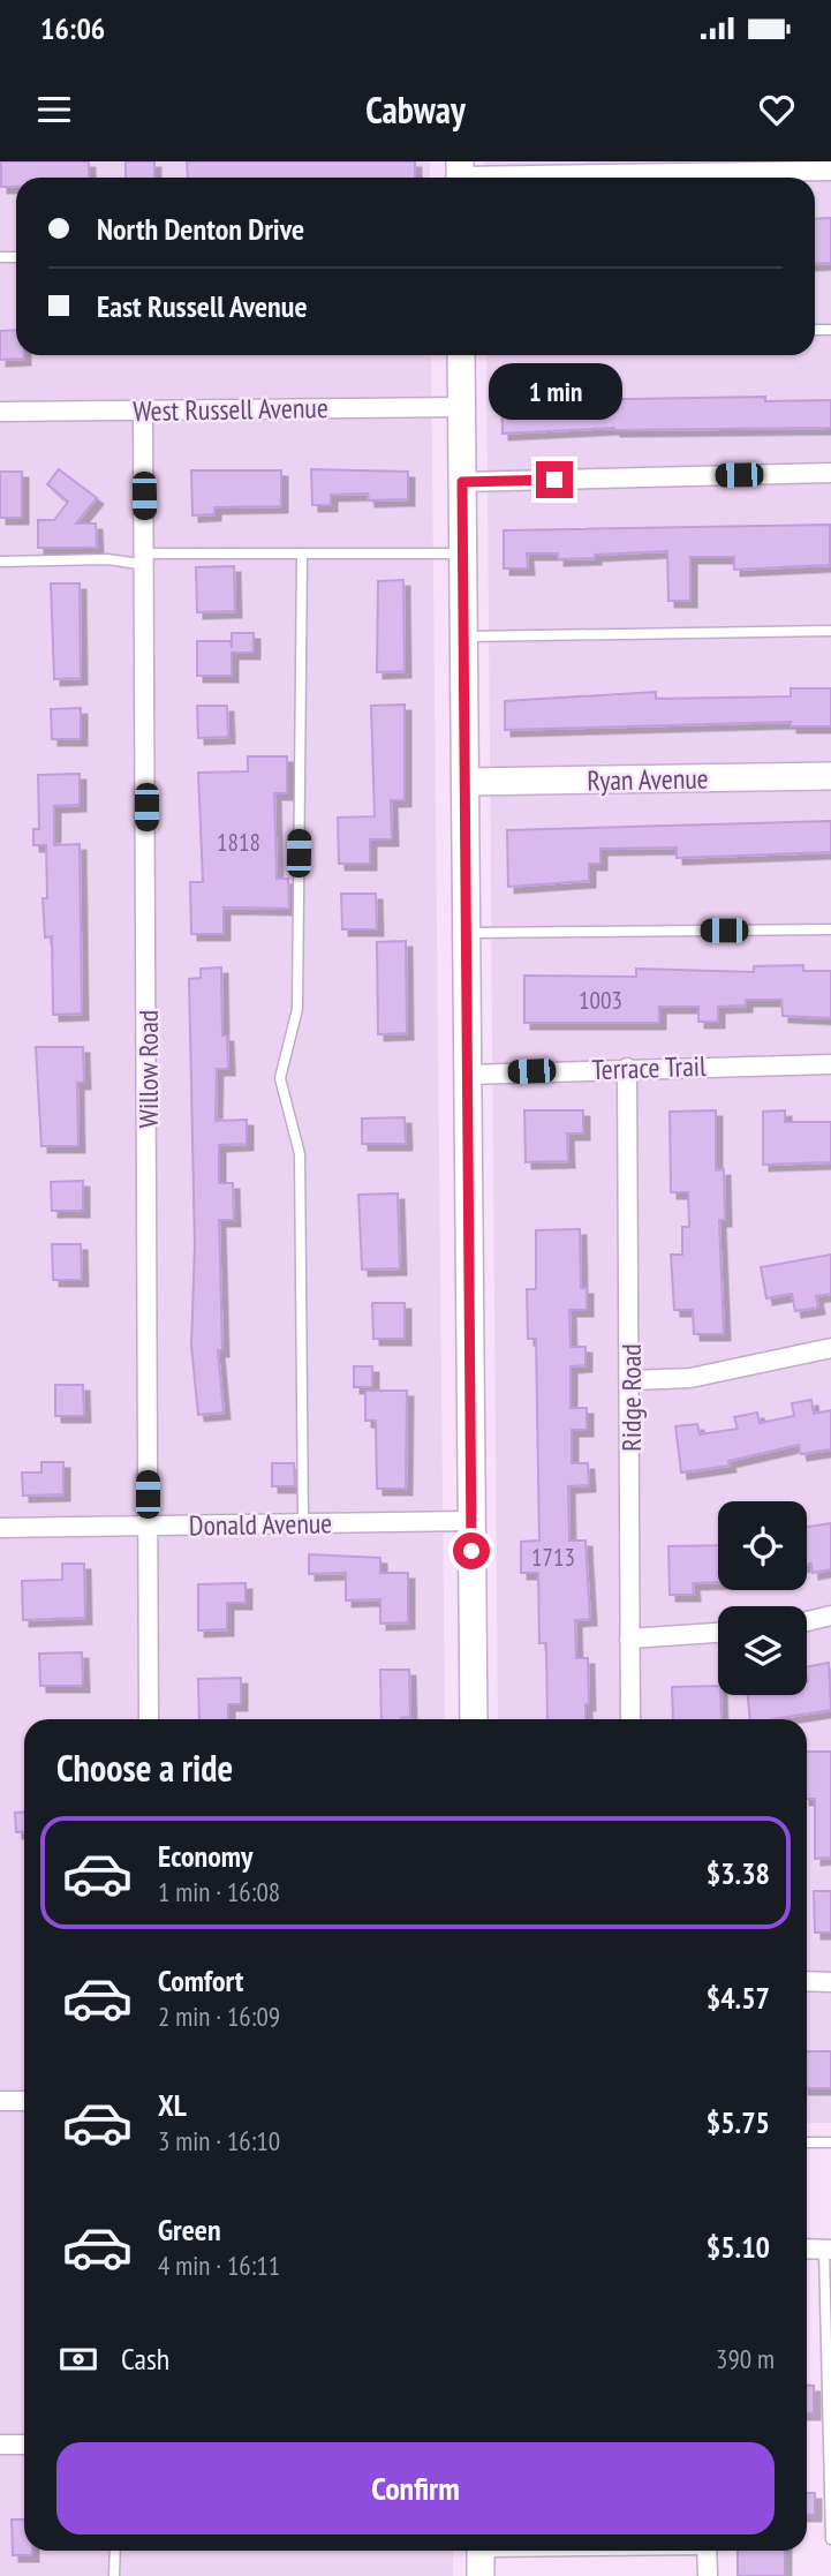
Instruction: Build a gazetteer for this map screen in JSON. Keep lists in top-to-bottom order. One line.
{"streets":{"street":["West Russell Avenue","Ryan Avenue","Terrace Trail","Willow Road","Ridge Road","Donald Avenue"]},"crossings":[["West Russell Avenue","Willow Road"],["Terrace Trail","Ridge Road"],["Willow Road","Donald Avenue"]],"house_numbers":["1818","1003","1713"],"page":{"status":"16:06","header":"Cabway","banner":["North Denton Drive","East Russell Avenue"],"bubble":"1 min","heading":"Choose a ride","list":[{"name":"Economy","note":"1 min · 16:08","value":"$3.38"},{"name":"Comfort","note":"2 min · 16:09","value":"$4.57"},{"name":"XL","note":"3 min · 16:10","value":"$5.75"},{"name":"Green","note":"4 min · 16:11","value":"$5.10"}],"pay":["Cash","390 m"],"buttons":"Confirm"}}
